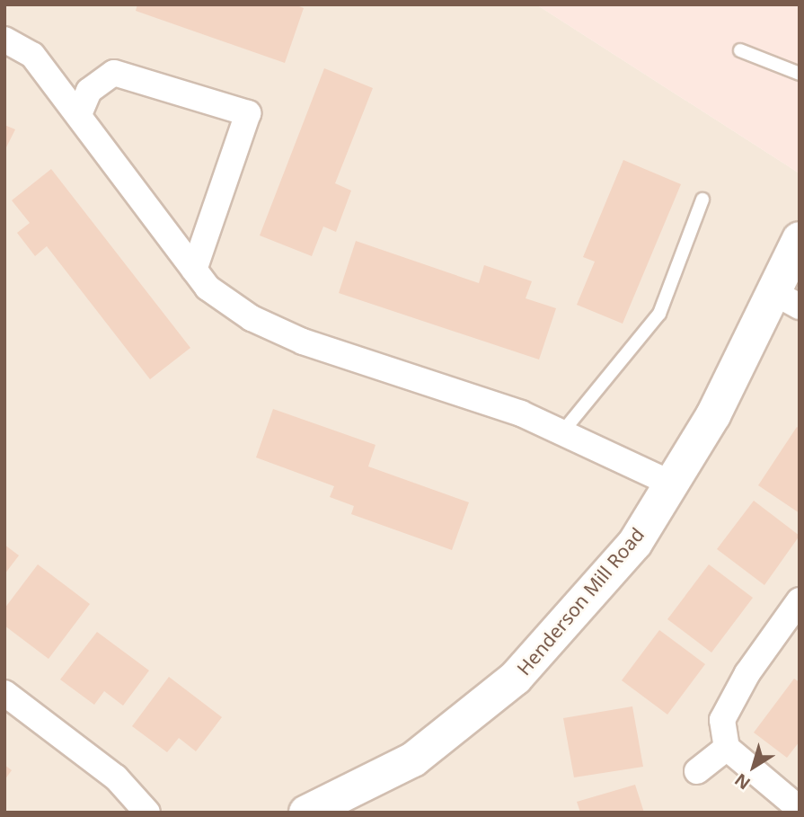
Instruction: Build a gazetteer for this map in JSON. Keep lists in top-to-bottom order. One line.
{"streets":{"street":["Henderson Mill Road"]},"north":"bottom left"}
